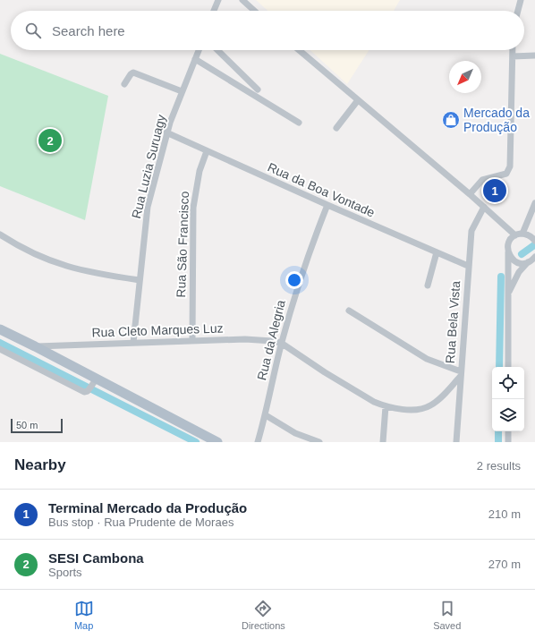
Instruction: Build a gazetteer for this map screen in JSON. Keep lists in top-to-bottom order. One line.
{"streets":{"street":["Rua Luzia Suruagy","Rua da Boa Vontade","Rua São Francisco","Rua Bela Vista","Rua Cleto Marques Luz","Rua da Alegria"]},"crossings":[["Rua Luzia Suruagy","Rua da Boa Vontade"],["Rua Luzia Suruagy","Rua Cleto Marques Luz"],["Rua da Boa Vontade","Rua São Francisco"],["Rua da Boa Vontade","Rua Bela Vista"],["Rua da Boa Vontade","Rua da Alegria"],["Rua São Francisco","Rua Cleto Marques Luz"],["Rua Cleto Marques Luz","Rua da Alegria"]],"places":{"shop":["Mercado da Produção"]},"scale_bar":"50 m","north":"bottom left","page":{"search":"Search here","pins":["2","1"],"scale":"50 m","heading":["Nearby","2 results"],"list":[{"mark":"1","name":"Terminal Mercado da Produção","note":"Bus stop · Rua Prudente de Moraes","value":"210 m"},{"mark":"2","name":"SESI Cambona","note":"Sports","value":"270 m"}],"nav":["Map","Directions","Saved"]}}
